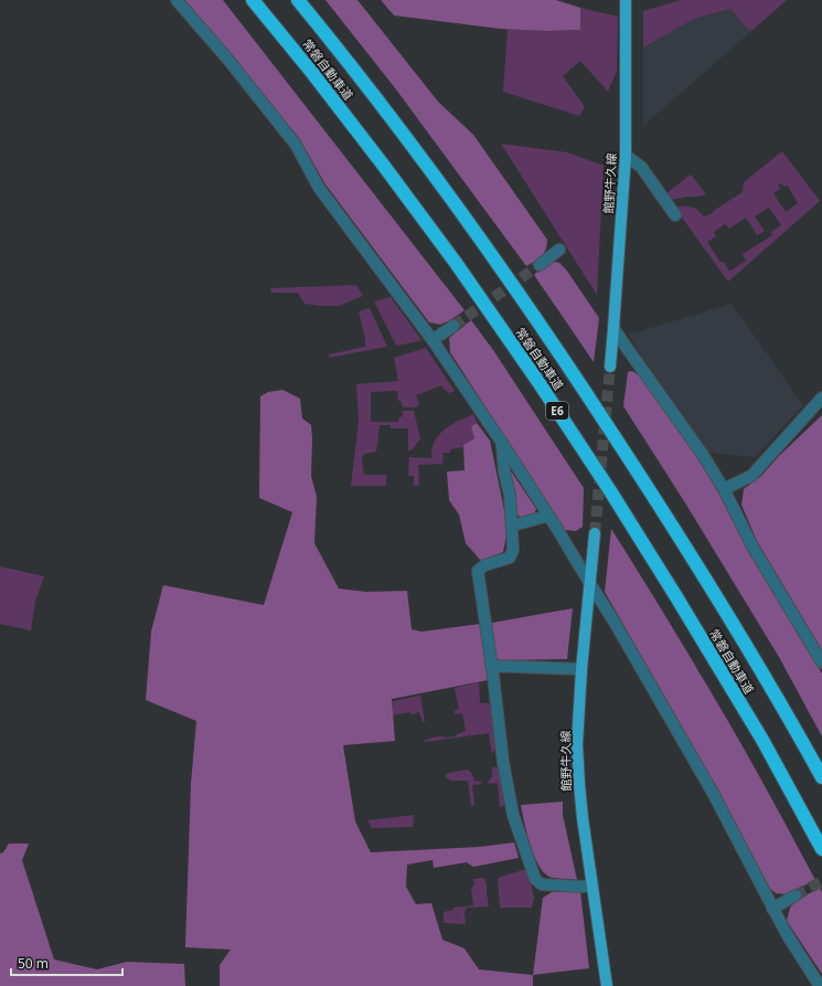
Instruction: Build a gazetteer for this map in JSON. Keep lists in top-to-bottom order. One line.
{"streets":{"highway":["常磐自動車道","E6"],"main road":["館野牛久線"]},"scale_bar":"50 m"}
